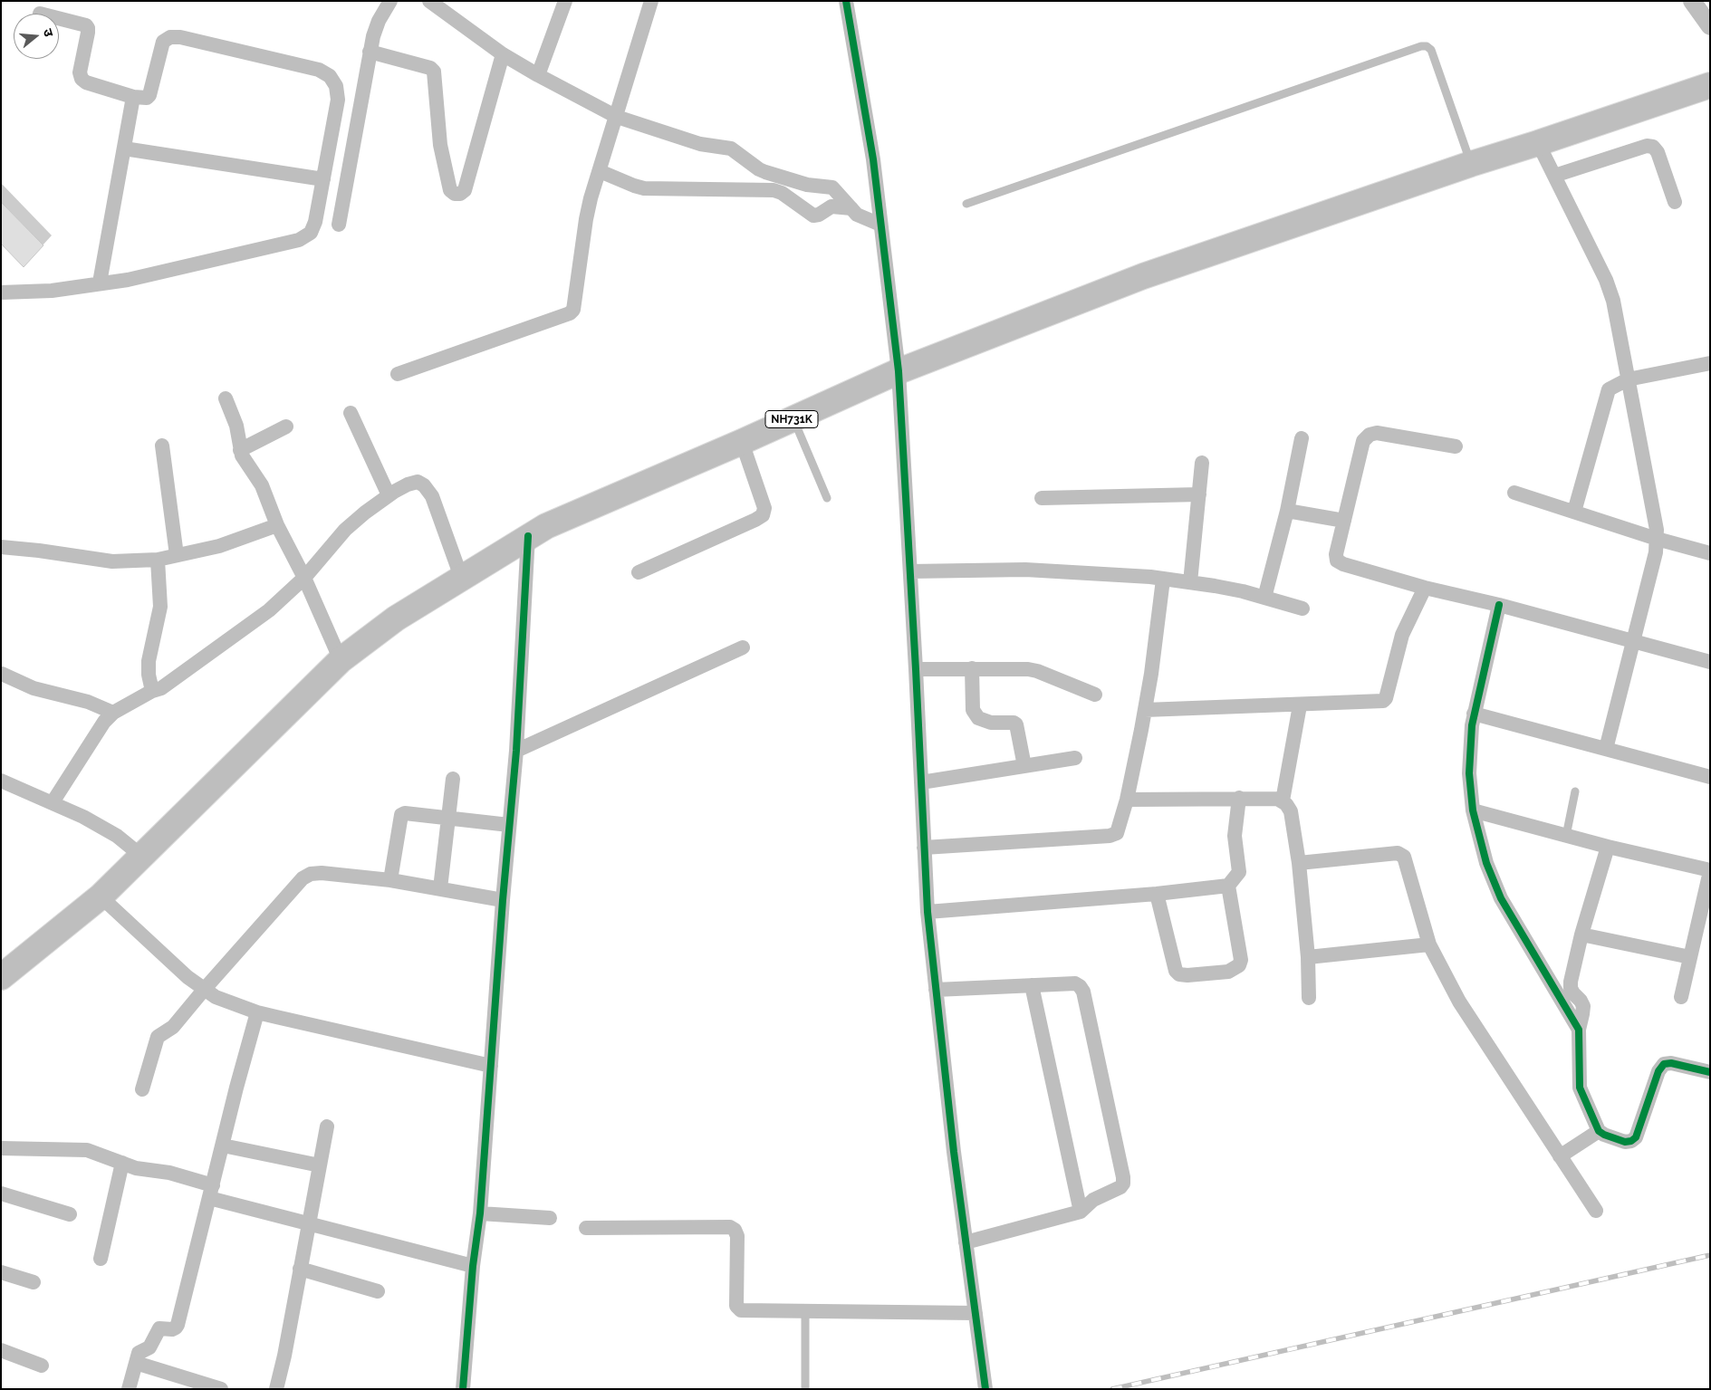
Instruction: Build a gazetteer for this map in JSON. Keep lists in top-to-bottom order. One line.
{"streets":{"highway":["NH731K"]},"north":"right"}
